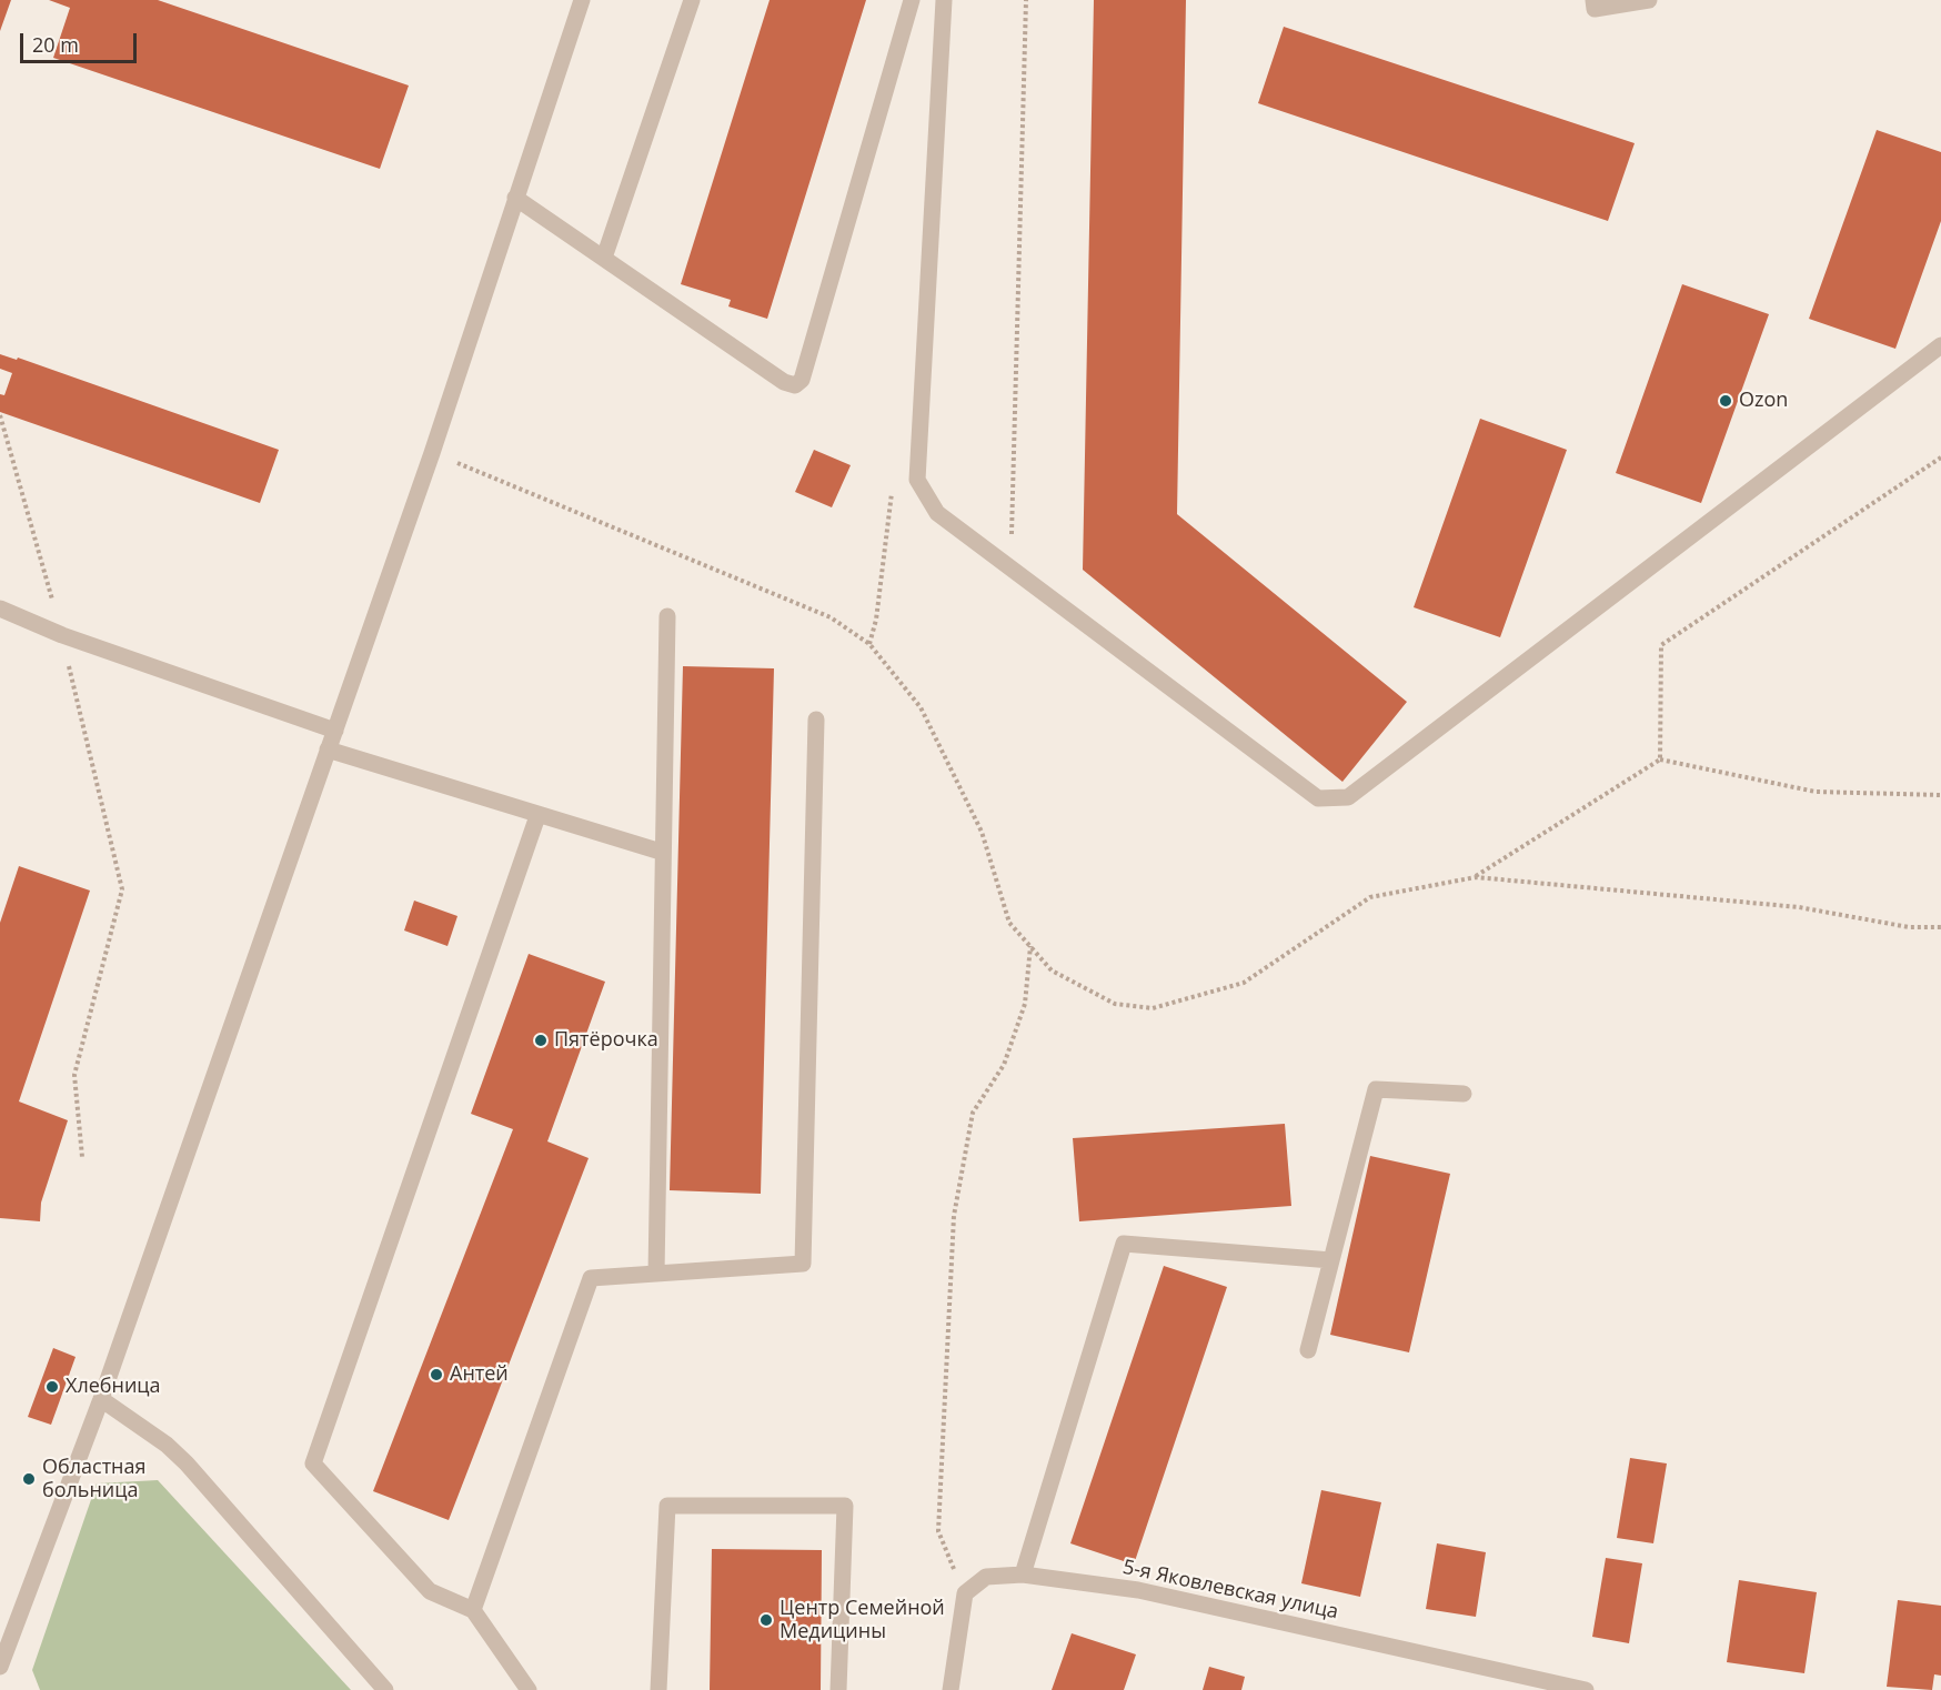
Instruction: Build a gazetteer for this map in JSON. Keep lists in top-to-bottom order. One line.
{"streets":{"street":["5-я Яковлевская улица"]},"places":["Ozon","Пятёрочка","Антей","Хлебница","Областная больница","Центр Семейной Медицины"],"scale_bar":"20 m"}
